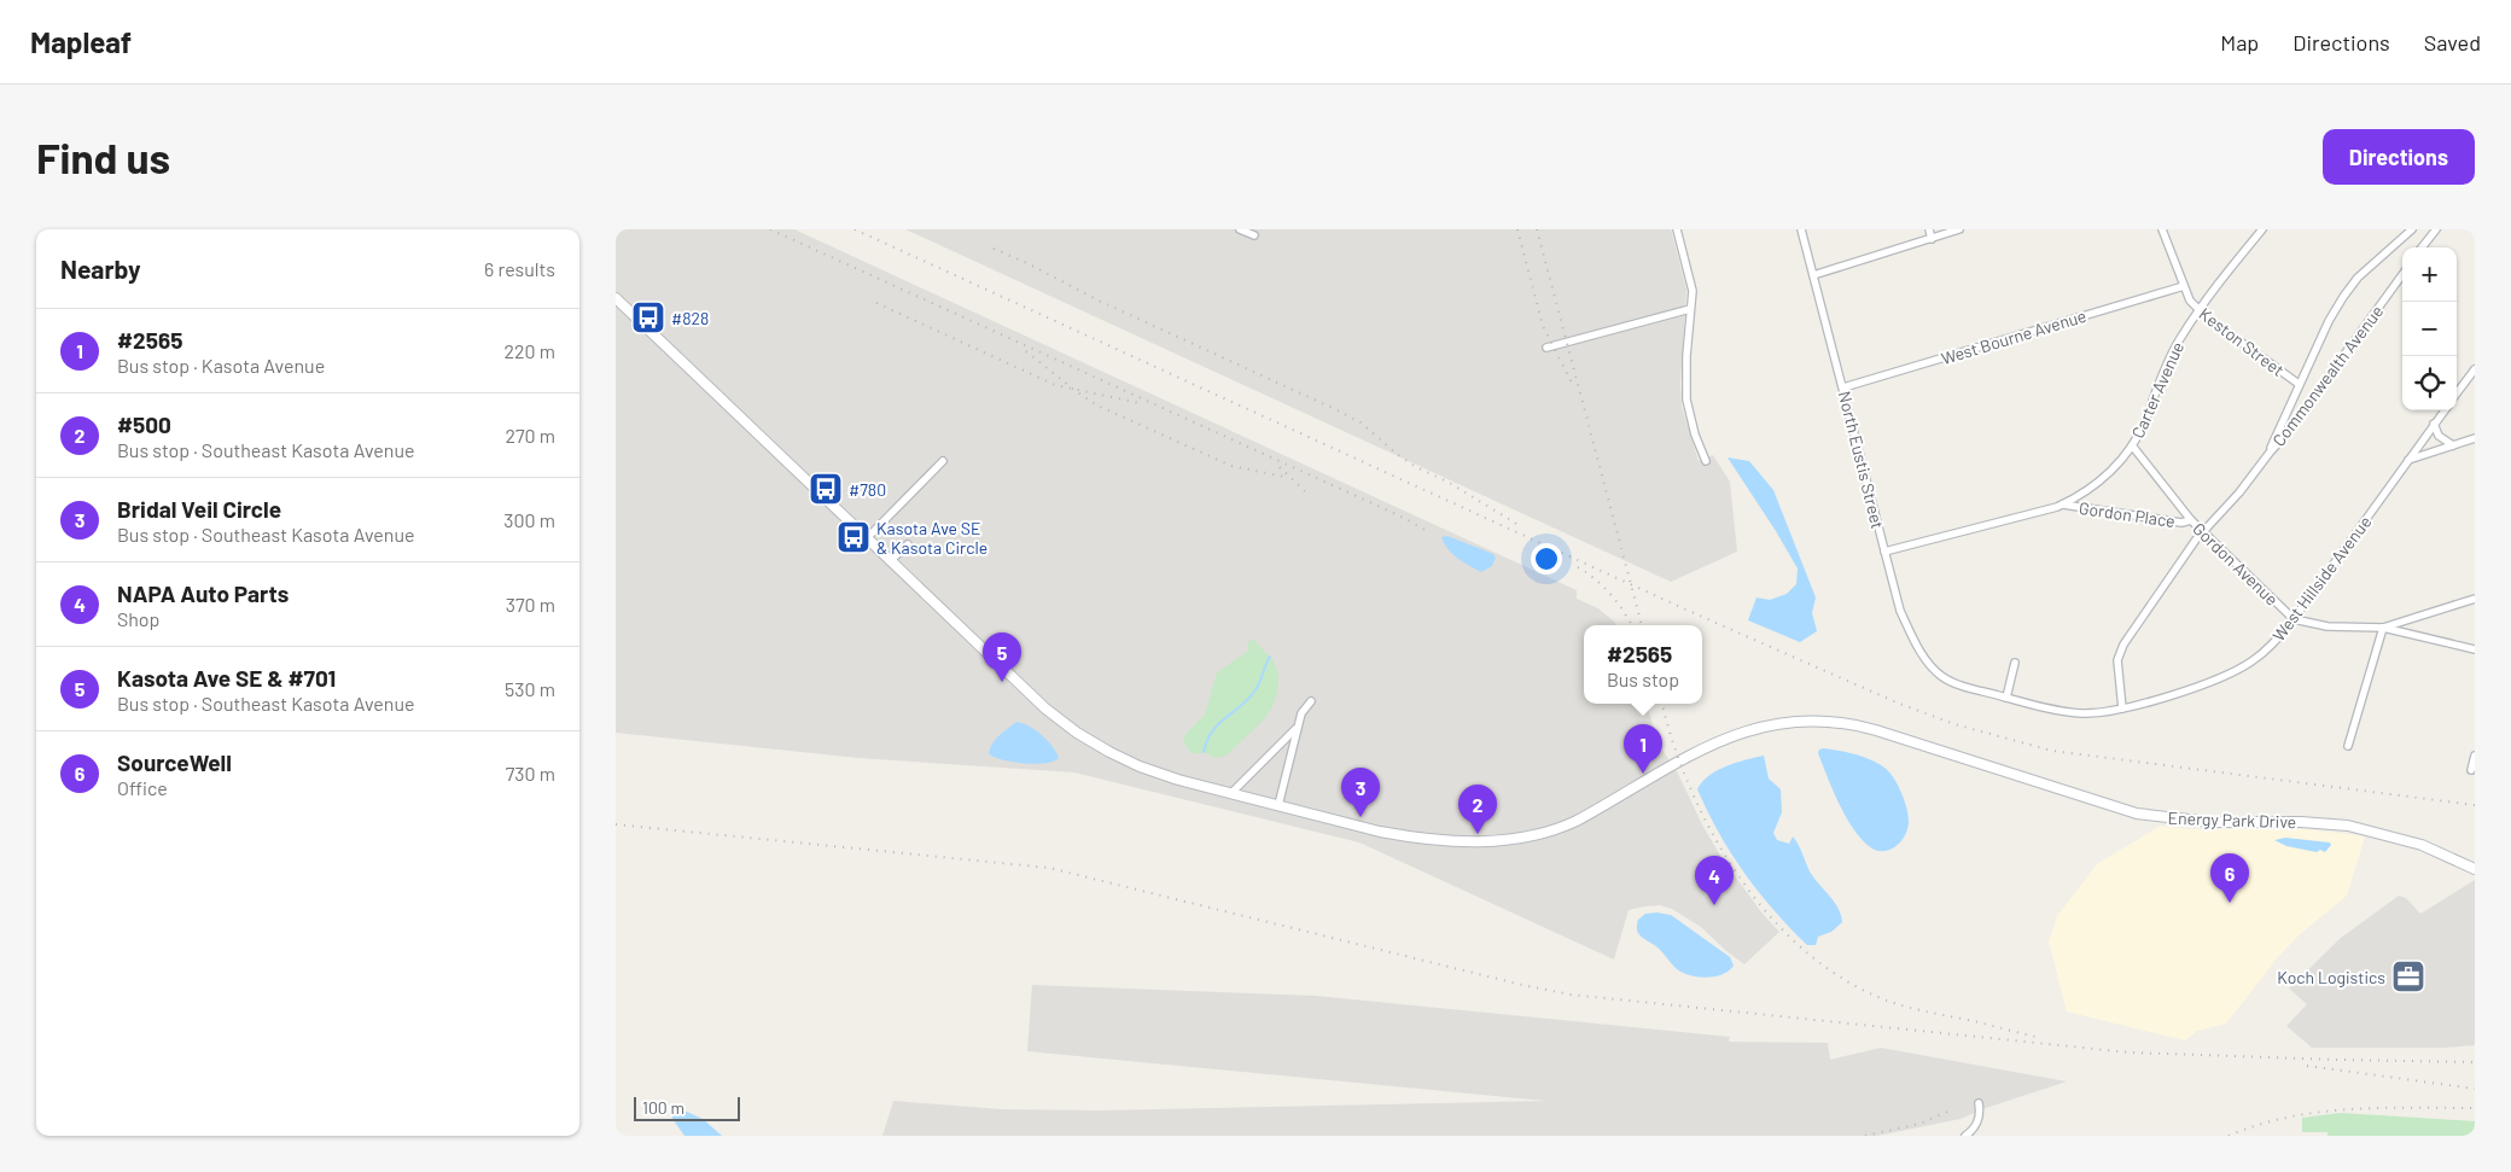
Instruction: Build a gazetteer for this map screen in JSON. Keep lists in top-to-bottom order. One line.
{"streets":{"street":["West Bourne Avenue","Keston Street","Commonwealth Avenue","Carter Avenue","North Eustis Street","Gordon Place","Gordon Avenue","West Hillside Avenue","Energy Park Drive"]},"crossings":[["West Bourne Avenue","Keston Street"],["West Bourne Avenue","North Eustis Street"],["Keston Street","Commonwealth Avenue"],["Keston Street","Carter Avenue"],["Commonwealth Avenue","Gordon Avenue"],["Commonwealth Avenue","West Hillside Avenue"],["Carter Avenue","North Eustis Street"],["Carter Avenue","Gordon Place"],["Carter Avenue","Gordon Avenue"],["North Eustis Street","West Hillside Avenue"],["Gordon Place","Gordon Avenue"],["Gordon Avenue","West Hillside Avenue"]],"places":{"bus stop":["#828","#780","Kasota Ave SE & Kasota Circle"],"office":["Koch Logistics"]},"scale_bar":"100 m","page":{"header":"Mapleaf","nav":["Map","Directions","Saved"],"buttons":"Directions","title":"Find us","heading":["Nearby","6 results"],"map_buttons":["+","−"],"list":[{"mark":"1","name":"#2565","note":"Bus stop · Kasota Avenue","value":"220 m"},{"mark":"2","name":"#500","note":"Bus stop · Southeast Kasota Avenue","value":"270 m"},{"mark":"3","name":"Bridal Veil Circle","note":"Bus stop · Southeast Kasota Avenue","value":"300 m"},{"mark":"4","name":"NAPA Auto Parts","note":"Shop","value":"370 m"},{"mark":"5","name":"Kasota Ave SE & #701","note":"Bus stop · Southeast Kasota Avenue","value":"530 m"},{"mark":"6","name":"SourceWell","note":"Office","value":"730 m"}],"popup":["#2565","Bus stop"],"pins":["5","1","3","2","6","4"],"scale":"100 m"}}
